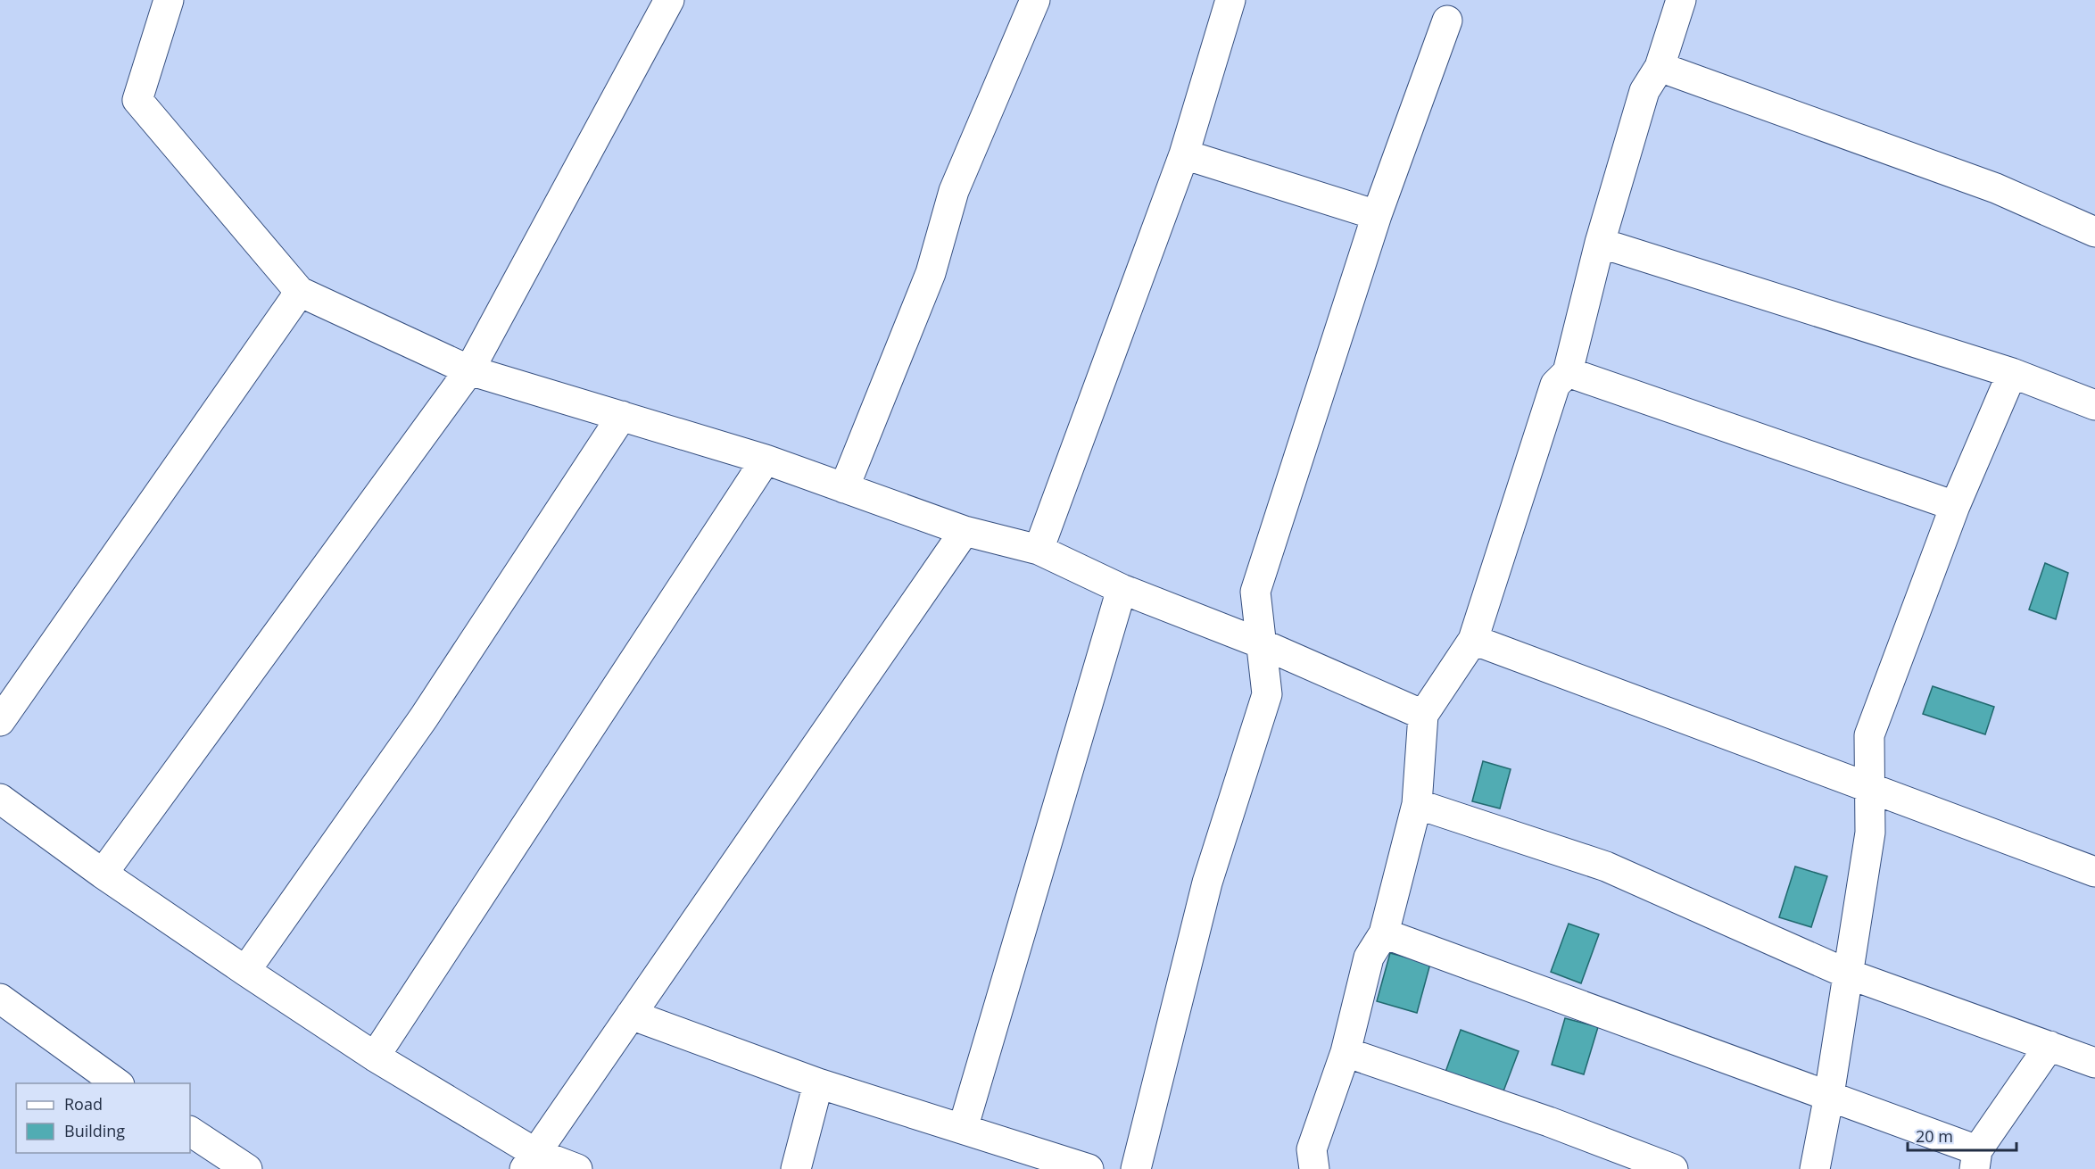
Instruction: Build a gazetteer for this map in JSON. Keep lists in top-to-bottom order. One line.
{"legend":["Road","Building"],"scale_bar":"20 m"}
